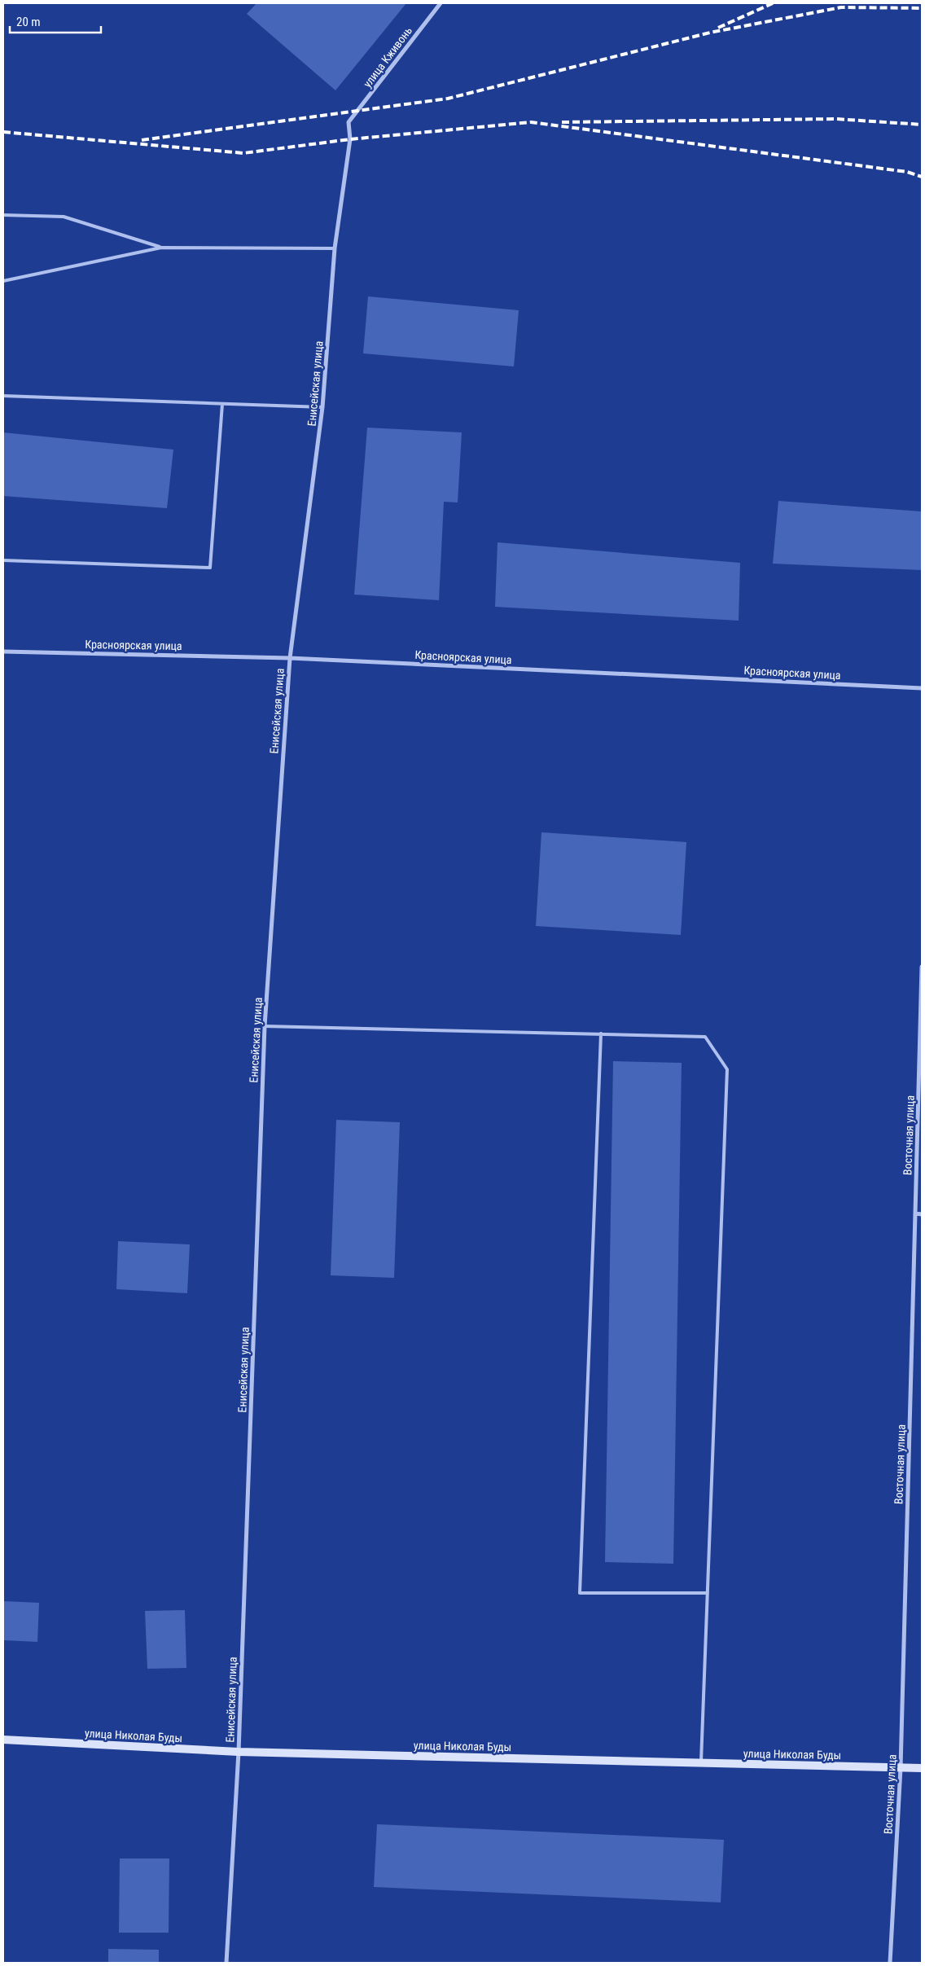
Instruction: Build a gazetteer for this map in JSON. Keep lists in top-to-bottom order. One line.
{"streets":{"street":["улица Кживонь","Енисейская улица","Красноярская улица","Восточная улица","улица Николая Буды"]},"crossings":[["улица Кживонь","Енисейская улица"],["Енисейская улица","Красноярская улица"],["Енисейская улица","улица Николая Буды"],["Восточная улица","улица Николая Буды"]],"scale_bar":"20 m"}
